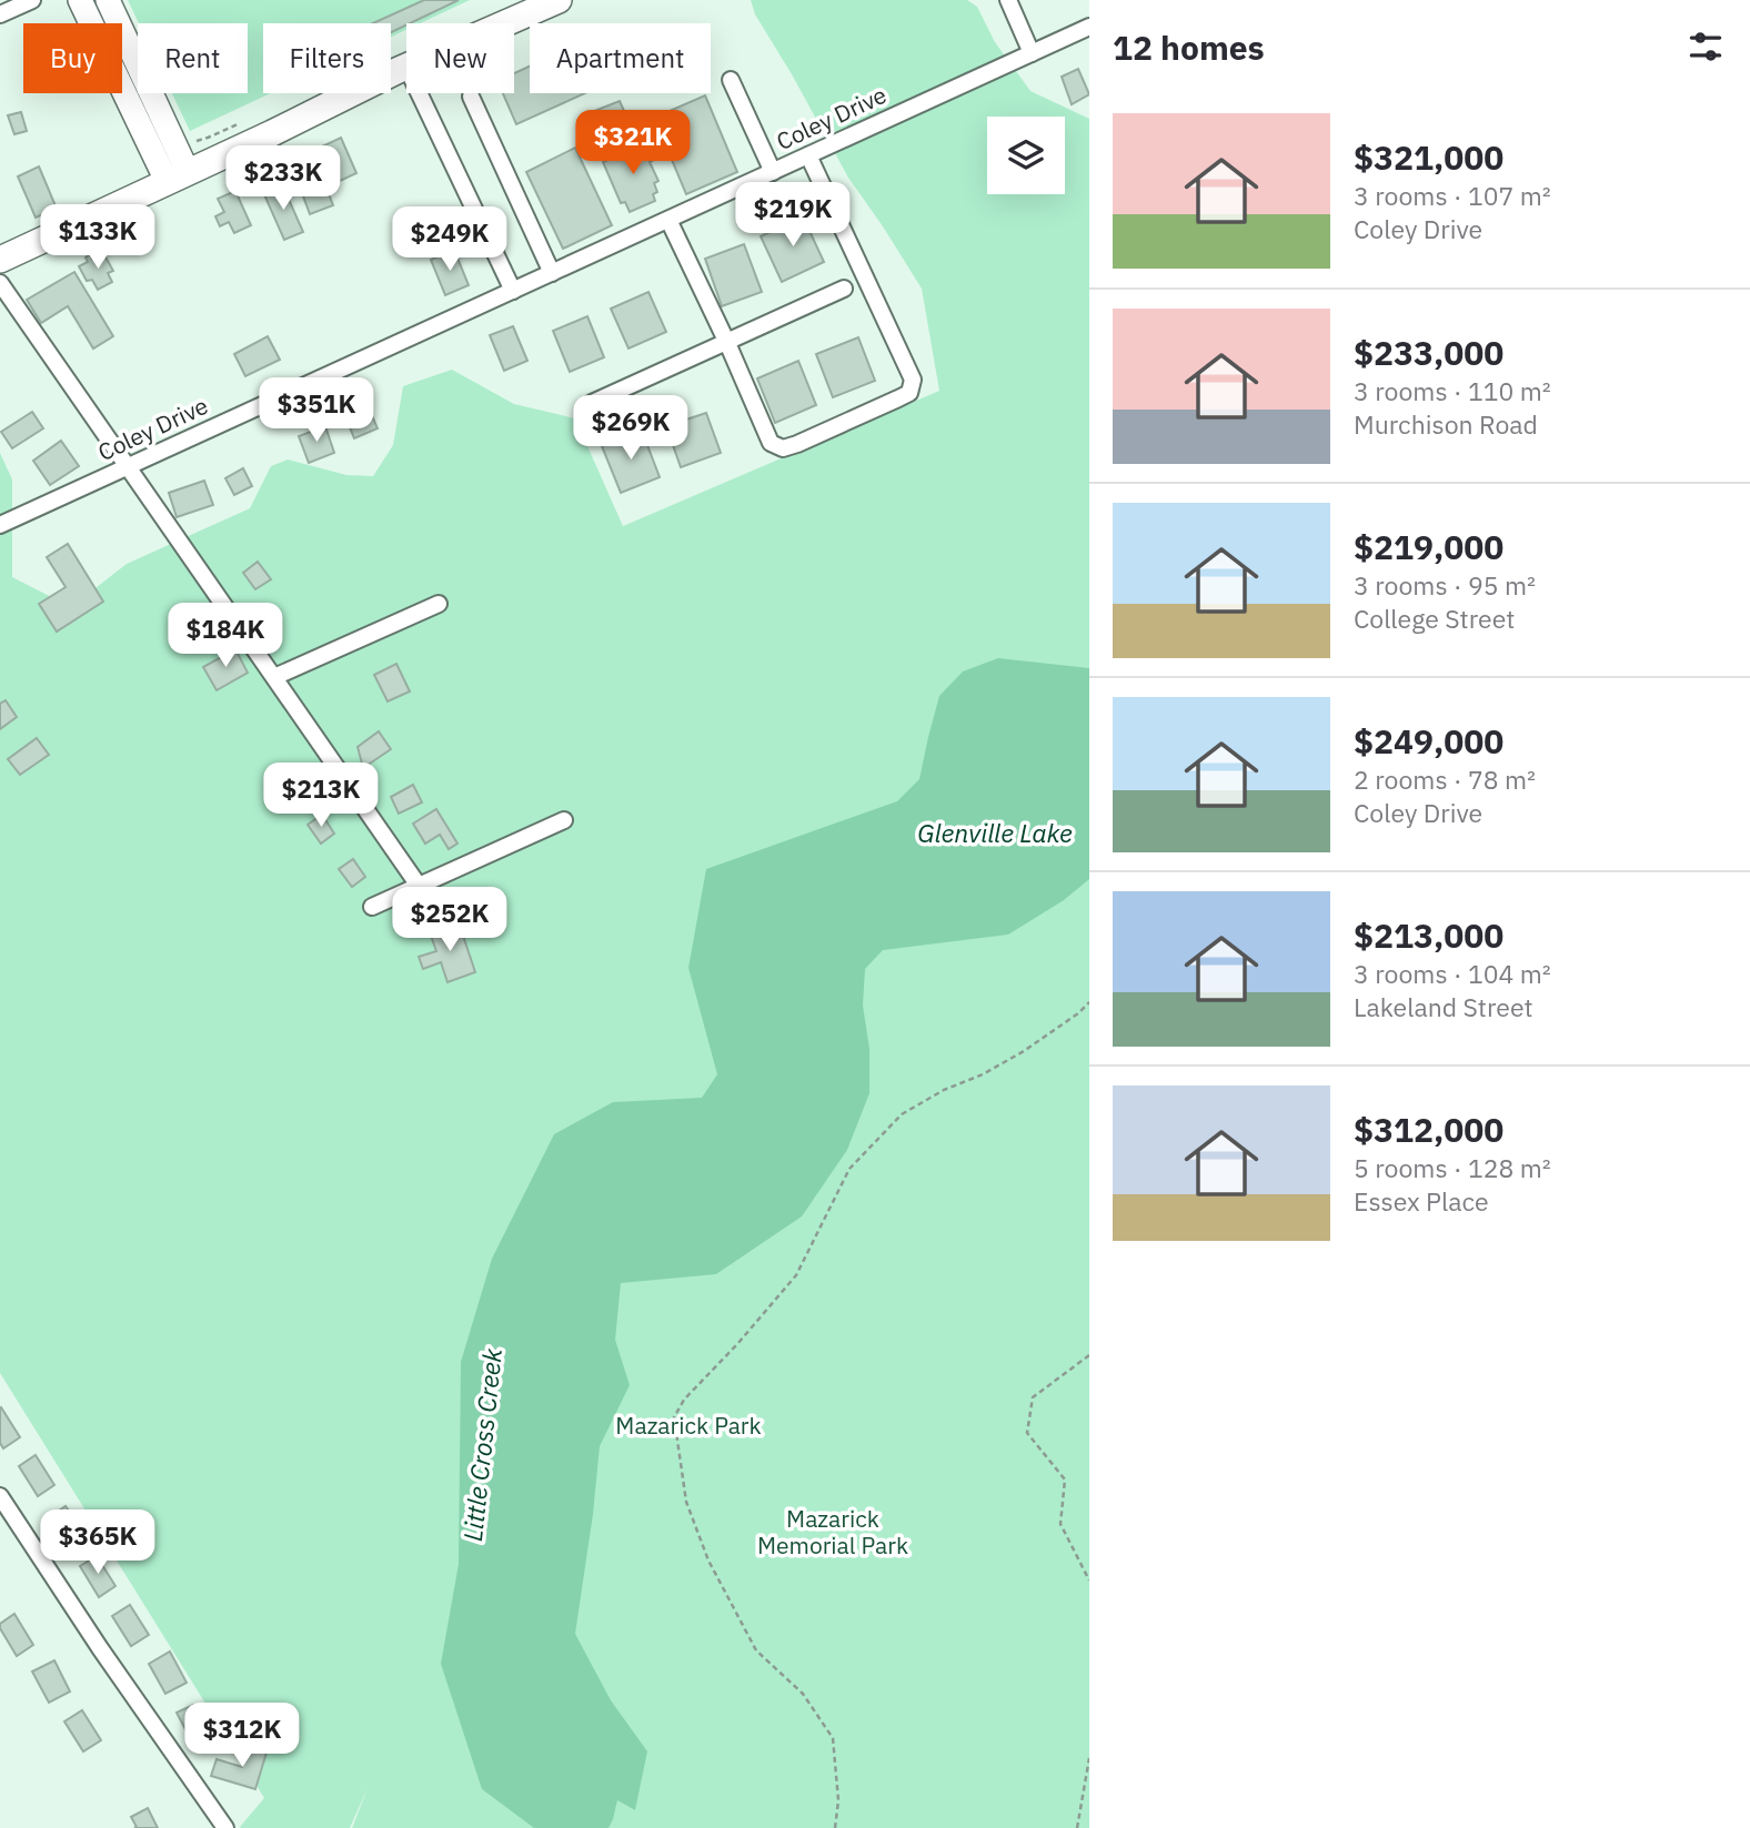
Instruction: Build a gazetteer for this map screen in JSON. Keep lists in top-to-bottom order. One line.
{"streets":{"street":["Coley Drive"]},"water":["Glenville Lake","Little Cross Creek"],"parks":["Mazarick Park","Mazarick Memorial Park"],"page":{"heading":"12 homes","chip":["Buy","Rent","Filters","New","Apartment"],"list":[{"name":"$321,000","note":"3 rooms · 107 m² · Coley Drive"},{"name":"$233,000","note":"3 rooms · 110 m² · Murchison Road"},{"name":"$219,000","note":"3 rooms · 95 m² · College Street"},{"name":"$249,000","note":"2 rooms · 78 m² · Coley Drive"},{"name":"$213,000","note":"3 rooms · 104 m² · Lakeland Street"},{"name":"$312,000","note":"5 rooms · 128 m² · Essex Place"}],"price":["$321K","$233K","$219K","$133K","$249K","$351K","$269K","$184K","$213K","$252K","$365K","$312K"]}}
